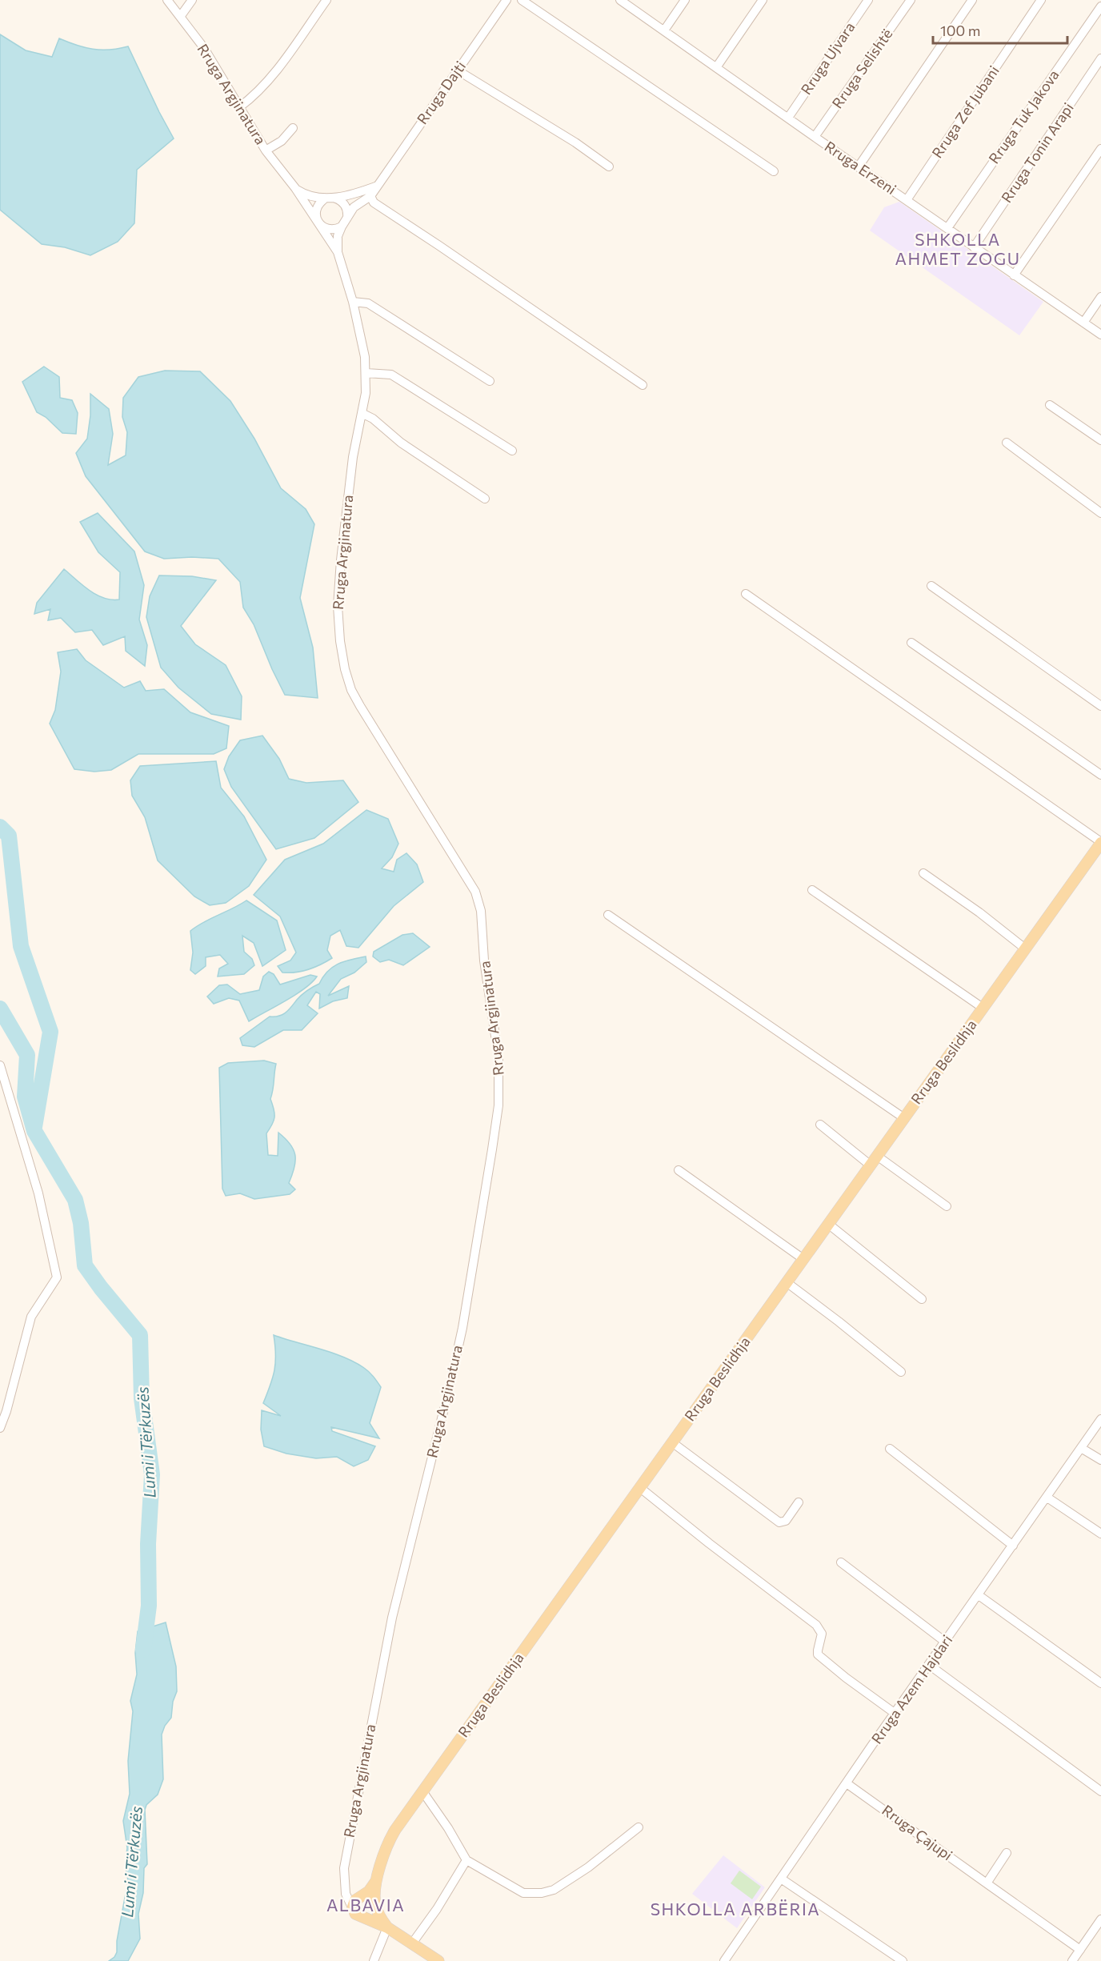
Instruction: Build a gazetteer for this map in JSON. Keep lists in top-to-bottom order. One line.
{"streets":{"main road":["Rruga Beslidhja"],"street":["Rruga Ujvara","Rruga Selishtë","Rruga Dajti","Rruga Argjinatura","Rruga Zef Jubani","Rruga Tuk Jakova","Rruga Tonin Arapi","Rruga Erzeni","Rruga Azem Hajdari","Rruga Çajupi"]},"crossings":[["Rruga Ujvara","Rruga Erzeni"],["Rruga Selishtë","Rruga Erzeni"],["Rruga Dajti","Rruga Argjinatura"],["Rruga Argjinatura","Rruga Beslidhja"],["Rruga Zef Jubani","Rruga Erzeni"],["Rruga Tuk Jakova","Rruga Erzeni"],["Rruga Tonin Arapi","Rruga Erzeni"],["Rruga Azem Hajdari","Rruga Çajupi"]],"districts":["SHKOLLA AHMET ZOGU","ALBAVIA","SHKOLLA ARBËRIA"],"water":["Lumi i Tërkuzës"],"scale_bar":"100 m"}
